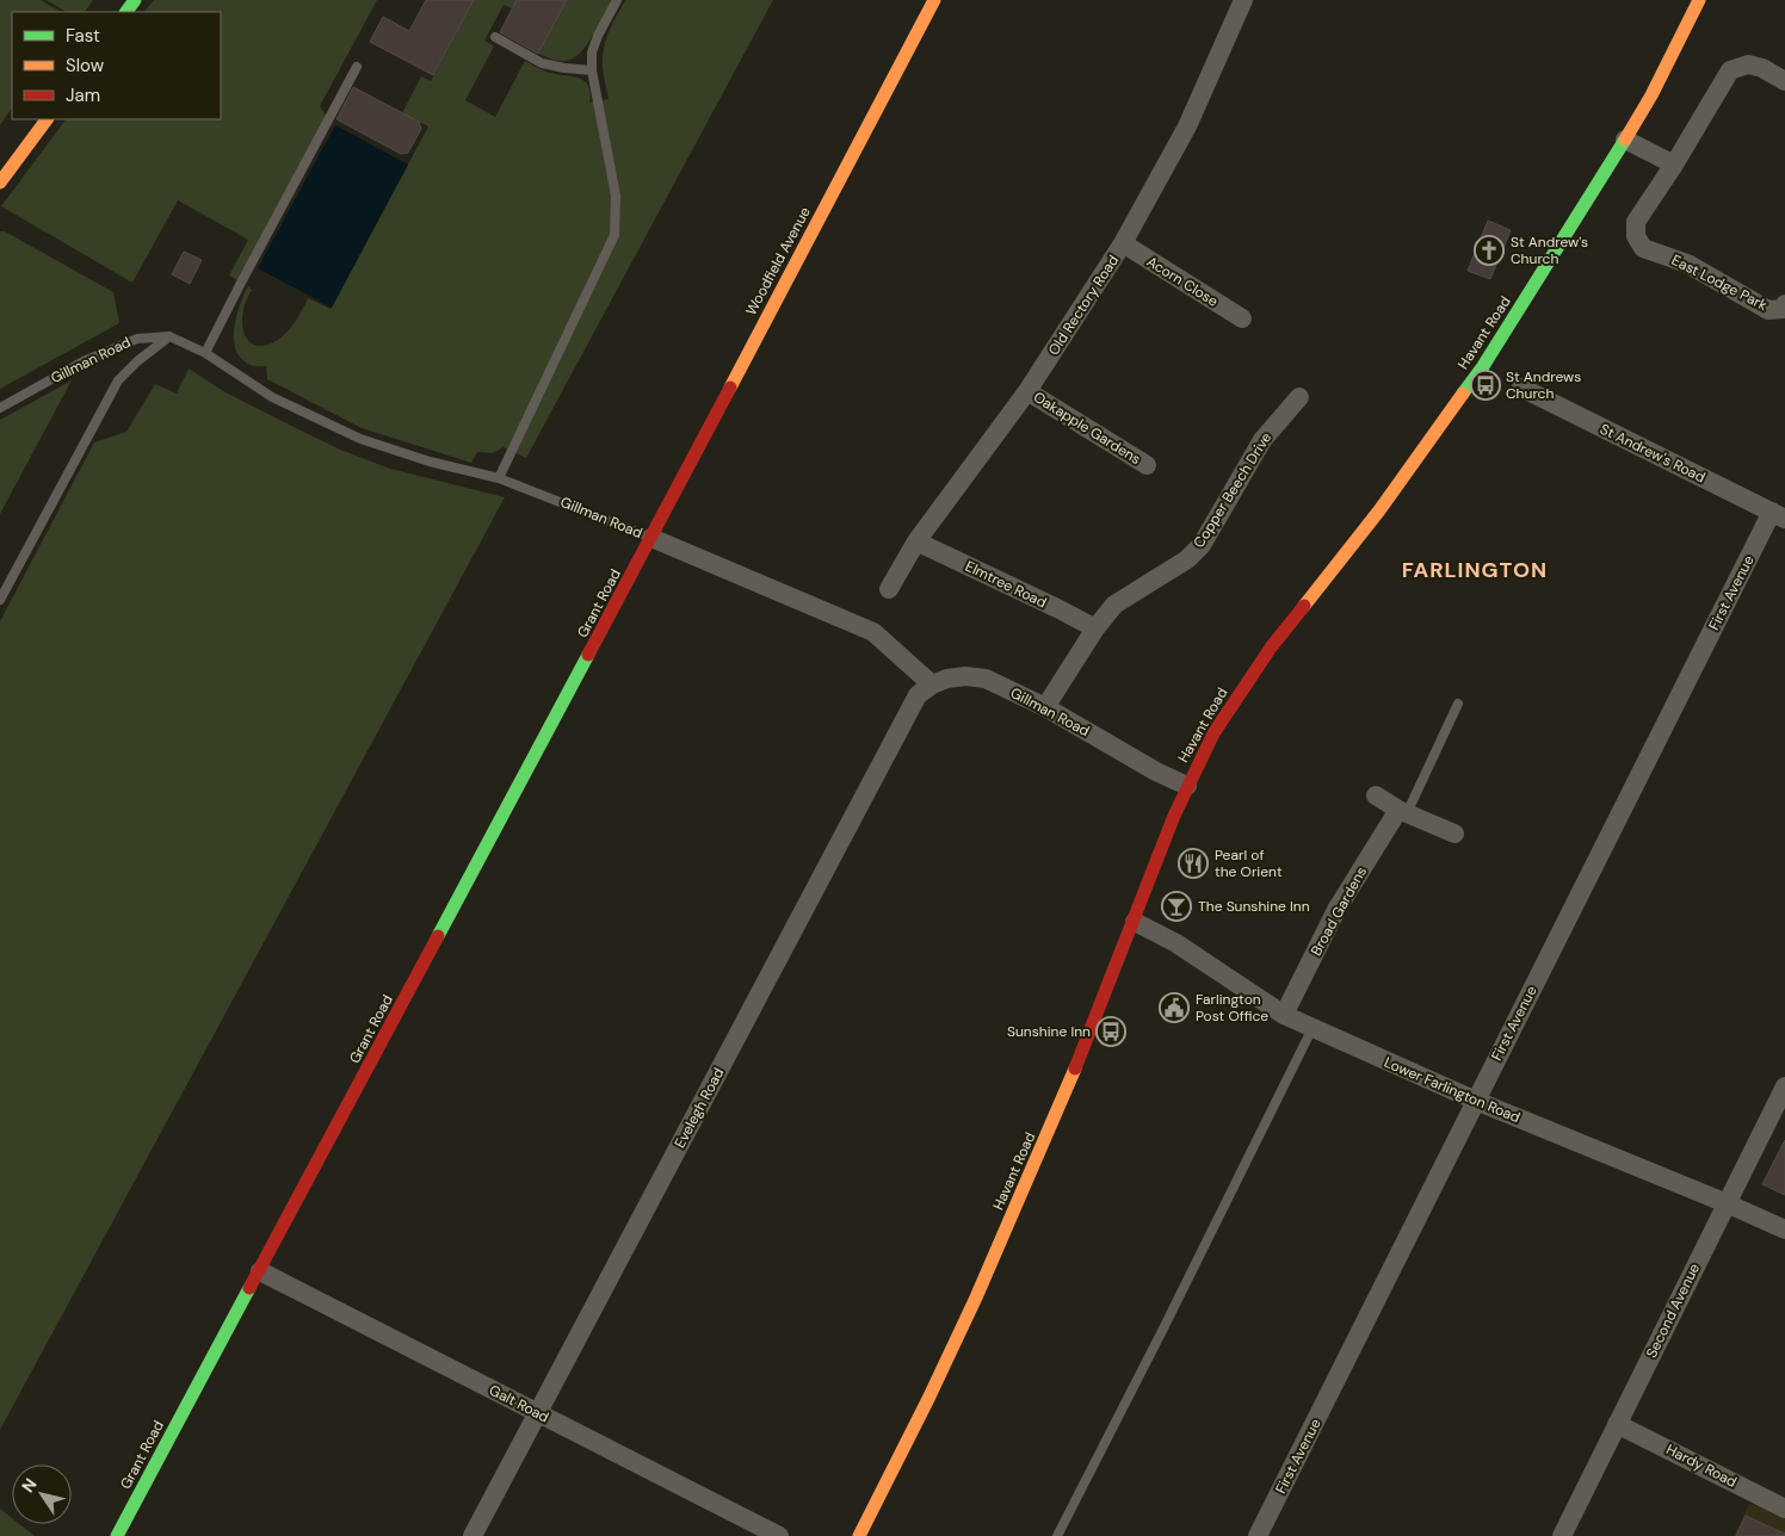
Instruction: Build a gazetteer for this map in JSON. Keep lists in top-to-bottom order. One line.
{"streets":{"main road":["Woodfield Avenue","Havant Road","Grant Road"],"street":["Acorn Close","East Lodge Park","Old Rectory Road","Gillman Road","Oakapple Gardens","St Andrew's Road","Copper Beech Drive","Elmtree Road","First Avenue","Broad Gardens","Lower Farlington Road","Evelegh Road","Second Avenue","Galt Road","Hardy Road"]},"crossings":[["Woodfield Avenue","Gillman Road"],["Woodfield Avenue","Grant Road"],["Acorn Close","Old Rectory Road"],["Old Rectory Road","Oakapple Gardens"],["Old Rectory Road","Elmtree Road"],["Havant Road","Gillman Road"],["Havant Road","Lower Farlington Road"],["Gillman Road","Copper Beech Drive"],["Gillman Road","Grant Road"],["Gillman Road","Evelegh Road"],["St Andrew's Road","First Avenue"],["Copper Beech Drive","Elmtree Road"],["First Avenue","Lower Farlington Road"],["Grant Road","Galt Road"],["Broad Gardens","Lower Farlington Road"],["Lower Farlington Road","Second Avenue"],["Evelegh Road","Galt Road"],["Second Avenue","Hardy Road"]],"districts":["FARLINGTON"],"places":{"church":["St Andrew's Church"],"bus stop":["St Andrews Church","Sunshine Inn"],"restaurant":["Pearl of the Orient"],"bar":["The Sunshine Inn"],"public building":["Farlington Post Office"]},"legend":["Fast","Slow","Jam"],"north":"top left"}
